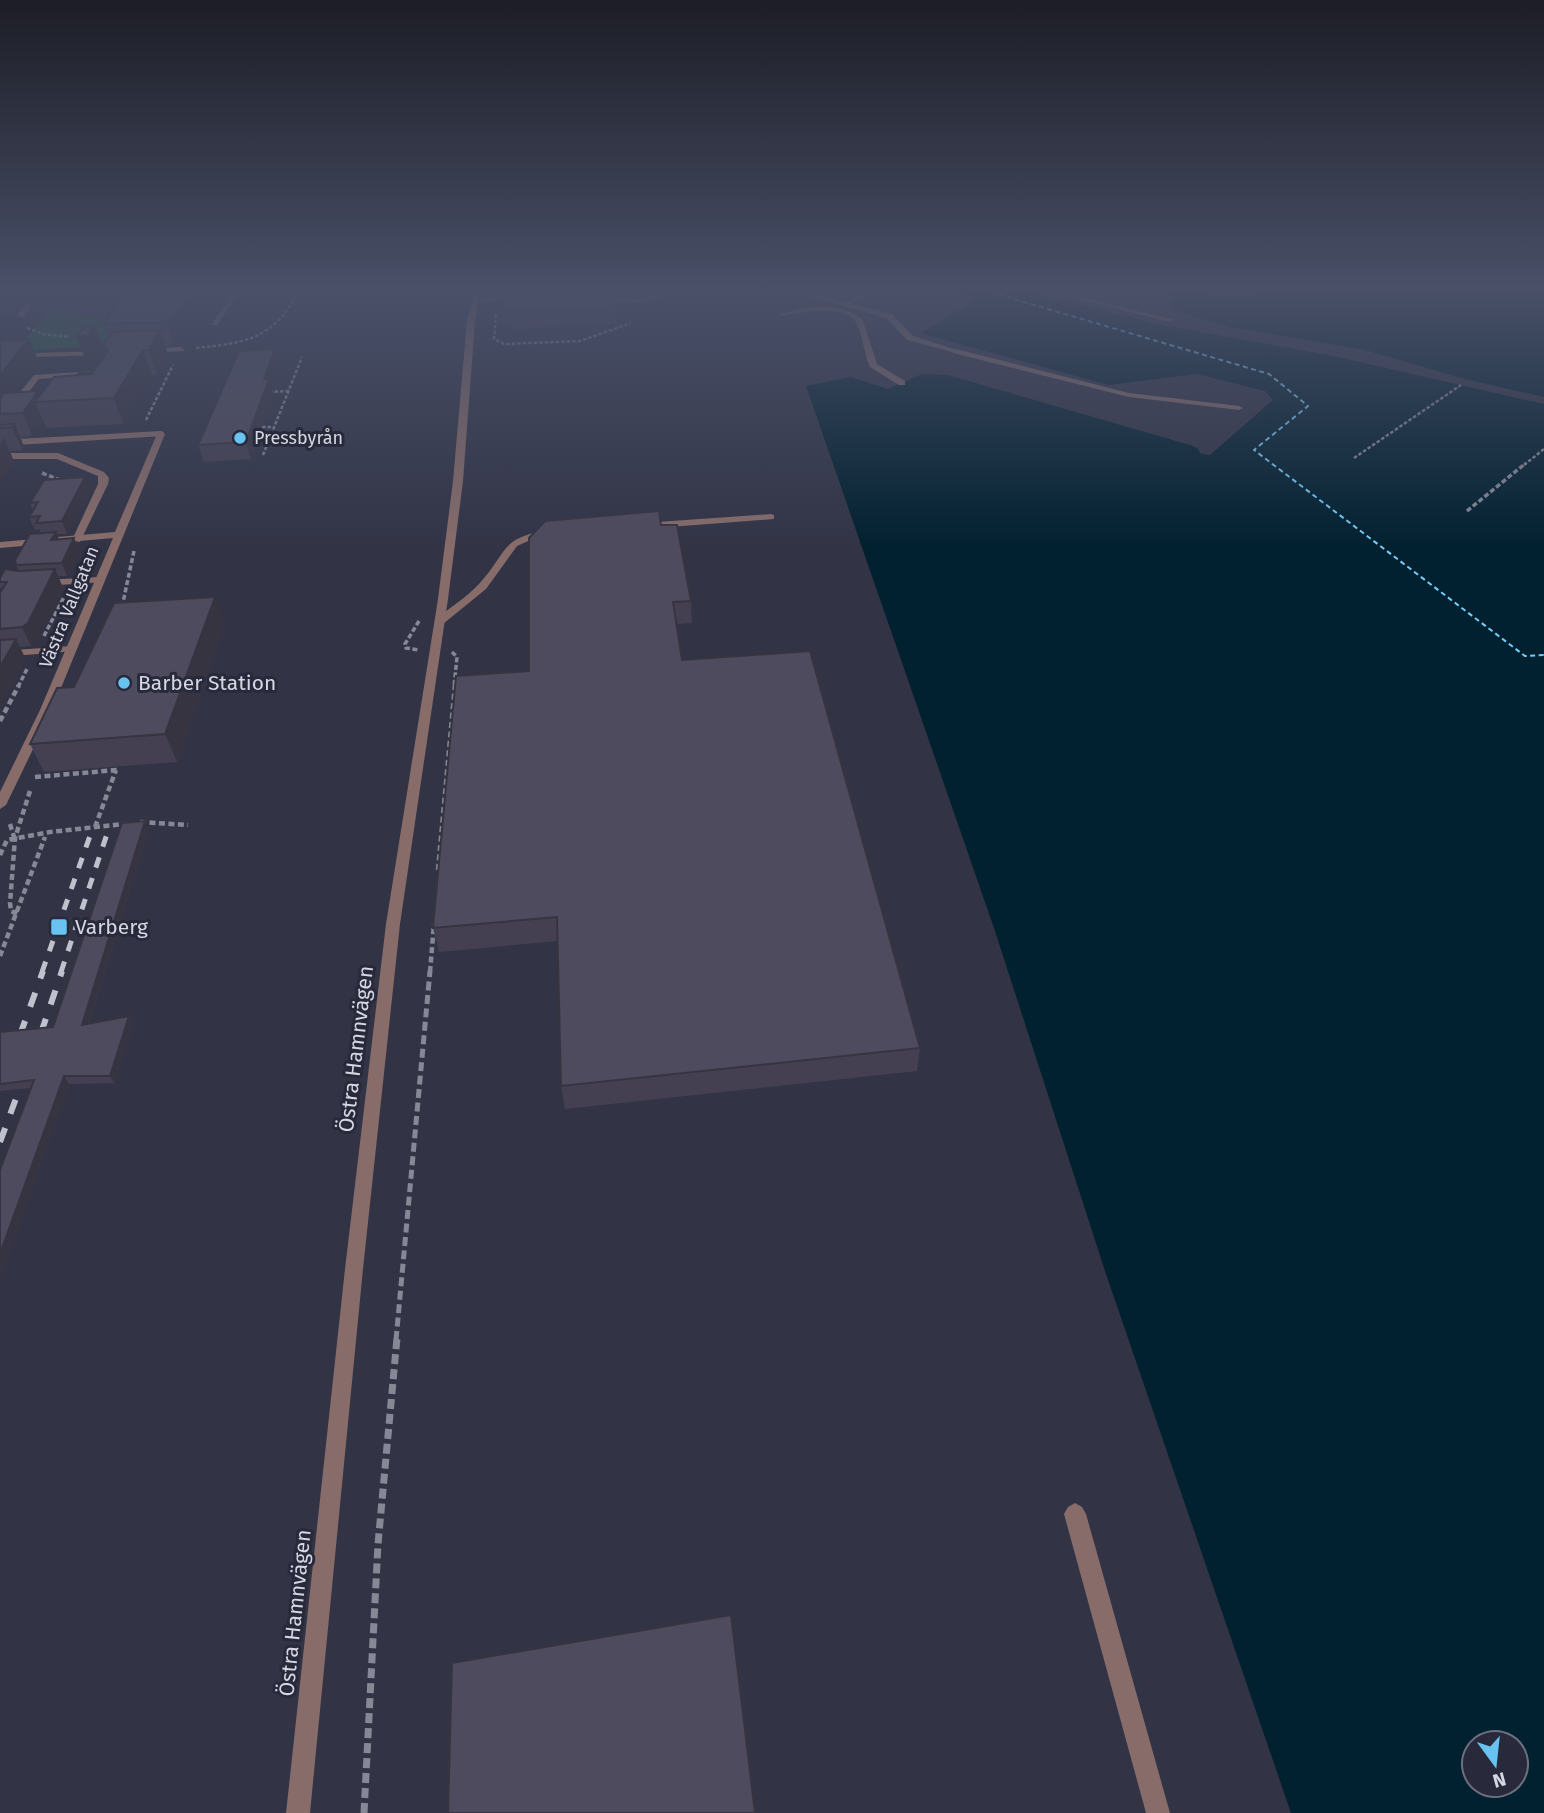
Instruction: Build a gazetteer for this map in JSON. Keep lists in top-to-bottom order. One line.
{"streets":{"street":["Västra Vallgatan","Östra Hamnvägen"]},"places":{"other":["Pressbyrån","Barber Station"],"transit":["Varberg"]},"north":"bottom"}
